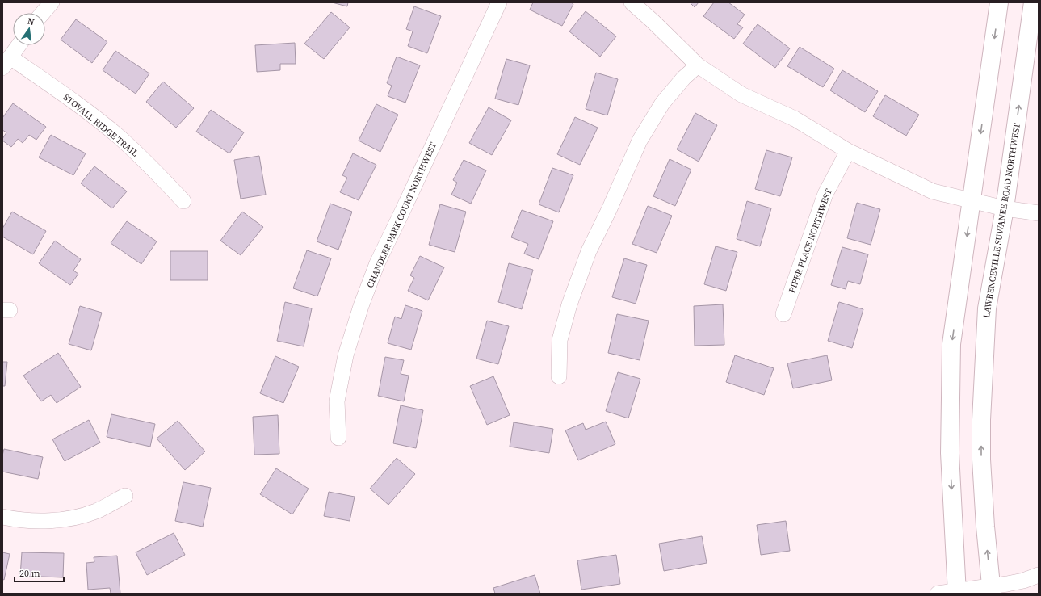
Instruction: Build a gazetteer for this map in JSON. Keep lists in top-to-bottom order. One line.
{"streets":{"main road":["LAWRENCEVILLE SUWANEE ROAD NORTHWEST"],"street":["STOVALL RIDGE TRAIL","CHANDLER PARK COURT NORTHWEST","PIPER PLACE NORTHWEST"]},"scale_bar":"20 m","north":"top"}
